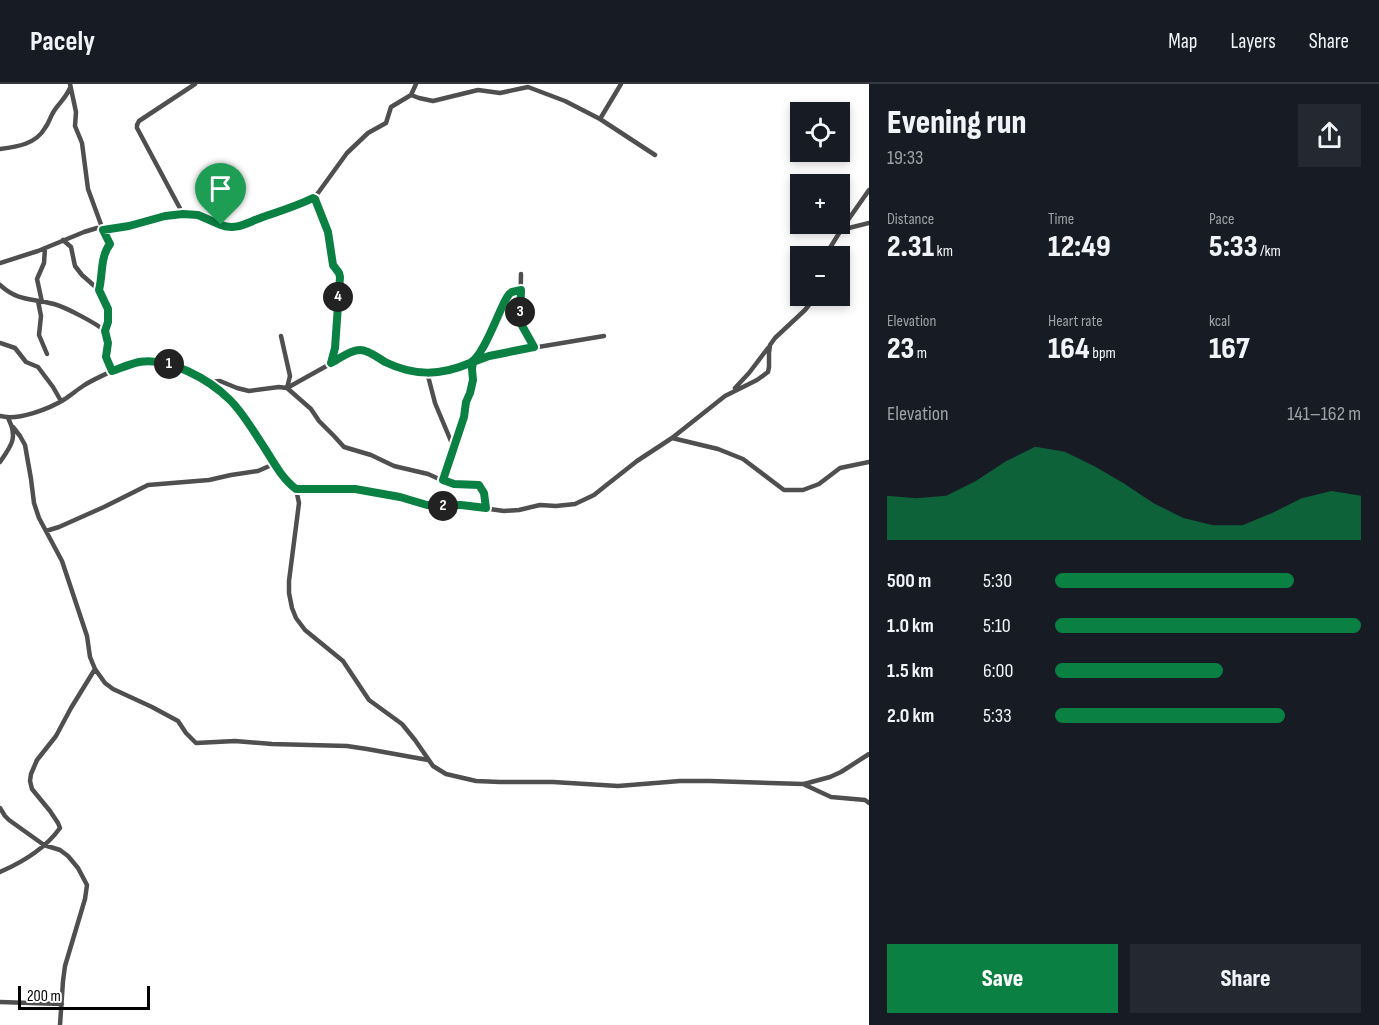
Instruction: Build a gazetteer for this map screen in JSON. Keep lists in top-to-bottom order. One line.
{"scale_bar":"200 m","page":{"header":"Pacely","nav":["Map","Layers","Share"],"heading":["Evening run","19:33"],"map_buttons":["+","−"],"stats":[["Distance","2.31 km"],["Time","12:49"],["Pace","5:33 /km"],["Elevation","23 m"],["Heart rate","164 bpm"],["kcal","167"]],"pins":["4","3","1","2"],"chart":["Elevation","141–162 m"],"list":[{"name":"500 m","note":"5:30"},{"name":"1.0 km","note":"5:10"},{"name":"1.5 km","note":"6:00"},{"name":"2.0 km","note":"5:33"}],"buttons":["Save","Share"],"scale":"200 m"}}
